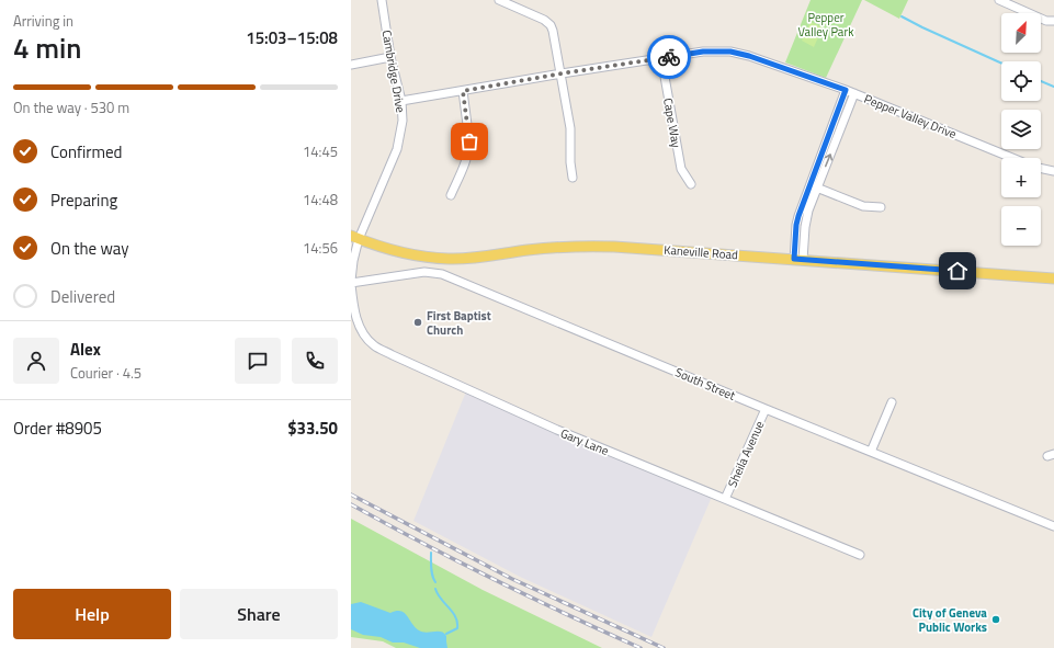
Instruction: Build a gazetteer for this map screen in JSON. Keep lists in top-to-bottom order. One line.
{"streets":{"main road":["Kaneville Road"],"street":["Cambridge Drive","Pepper Valley Drive","Cape Way","South Street","Gary Lane","Sheila Avenue"]},"crossings":[["Cambridge Drive","Pepper Valley Drive"],["Cambridge Drive","Kaneville Road"],["Cambridge Drive","Gary Lane"],["Pepper Valley Drive","Cape Way"],["Kaneville Road","Gary Lane"],["South Street","Gary Lane"],["South Street","Sheila Avenue"],["Gary Lane","Sheila Avenue"]],"parks":["Pepper Valley Park"],"places":["First Baptist Church","City of Geneva Public Works"],"north":"top right","page":{"heading":["4 min","Arriving in","15:03–15:08"],"panel":["Alex","Courier · 4.5","Order #8905","$33.50"],"map_buttons":["+","−"],"bar":"On the way · 530 m","list":[["Confirmed","14:45"],["Preparing","14:48"],["On the way","14:56"],"Delivered"],"buttons":["Help","Share"]}}
